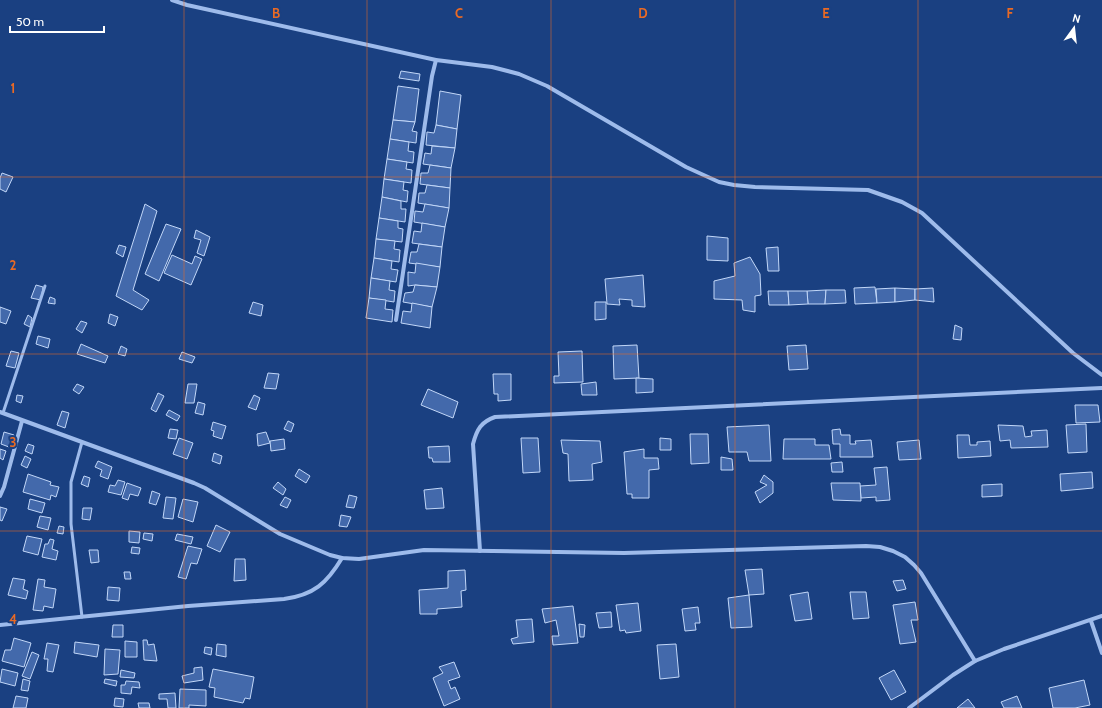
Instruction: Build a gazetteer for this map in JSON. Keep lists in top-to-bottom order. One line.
{"scale_bar":"50 m","north":"top","grid":{"columns":["B","C","D","E","F"],"rows":["1","2","3","4"]}}
